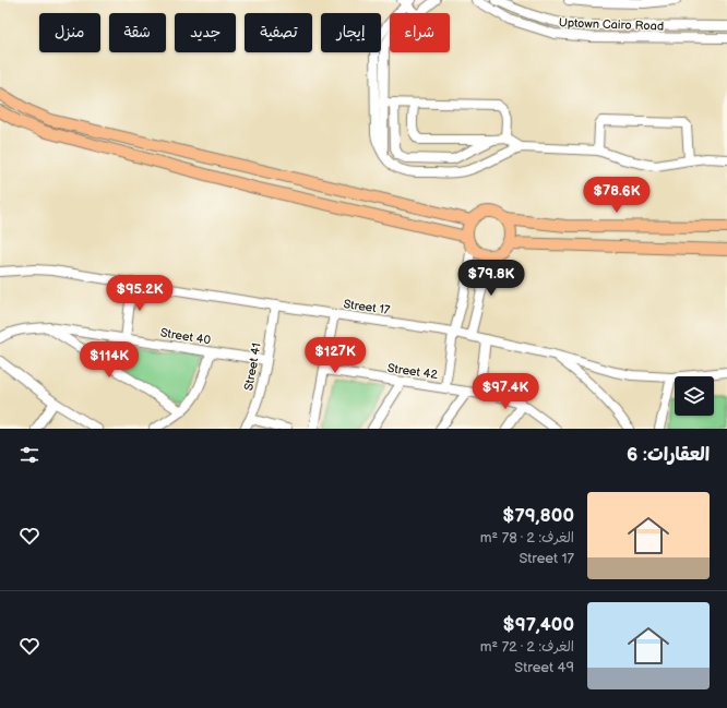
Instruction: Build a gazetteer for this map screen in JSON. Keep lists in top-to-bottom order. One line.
{"streets":{"street":["Uptown Cairo Road","Street 17","Street 40","Street 41","Street 42"]},"crossings":[["Street 17","Street 41"],["Street 40","Street 41"]],"page":{"chip":["شراء","إيجار","تصفية","جديد","شقة","منزل"],"price":["$78.6K","$79.8K","$95.2K","$127K","$114K","$97.4K"],"heading":"العقارات: 6","list":[{"name":"$79,800","note":"الغرف: 2 · 78 m² · Street 17"},{"name":"$97,400","note":"الغرف: 2 · 72 m² · Street 49"}]}}
